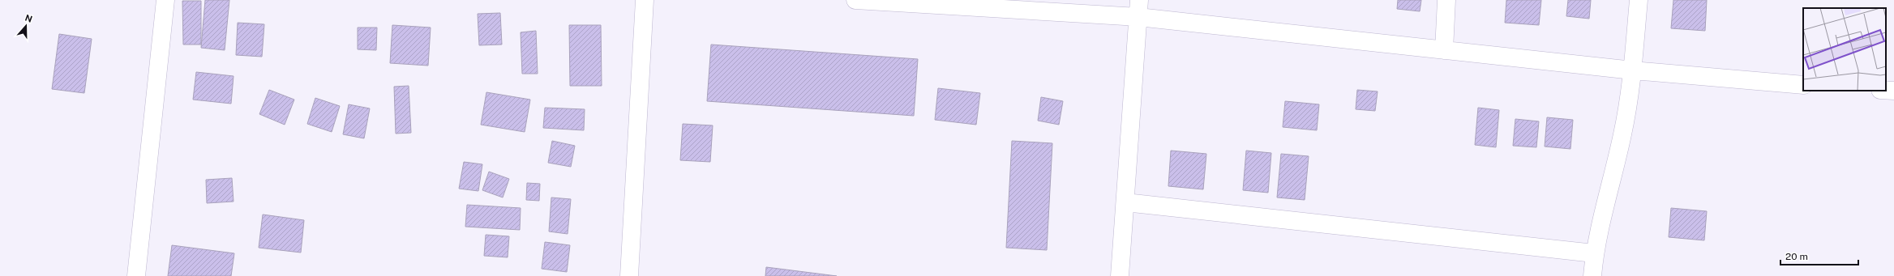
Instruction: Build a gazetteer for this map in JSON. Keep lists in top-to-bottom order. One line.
{"scale_bar":"20 m","north":"top"}
